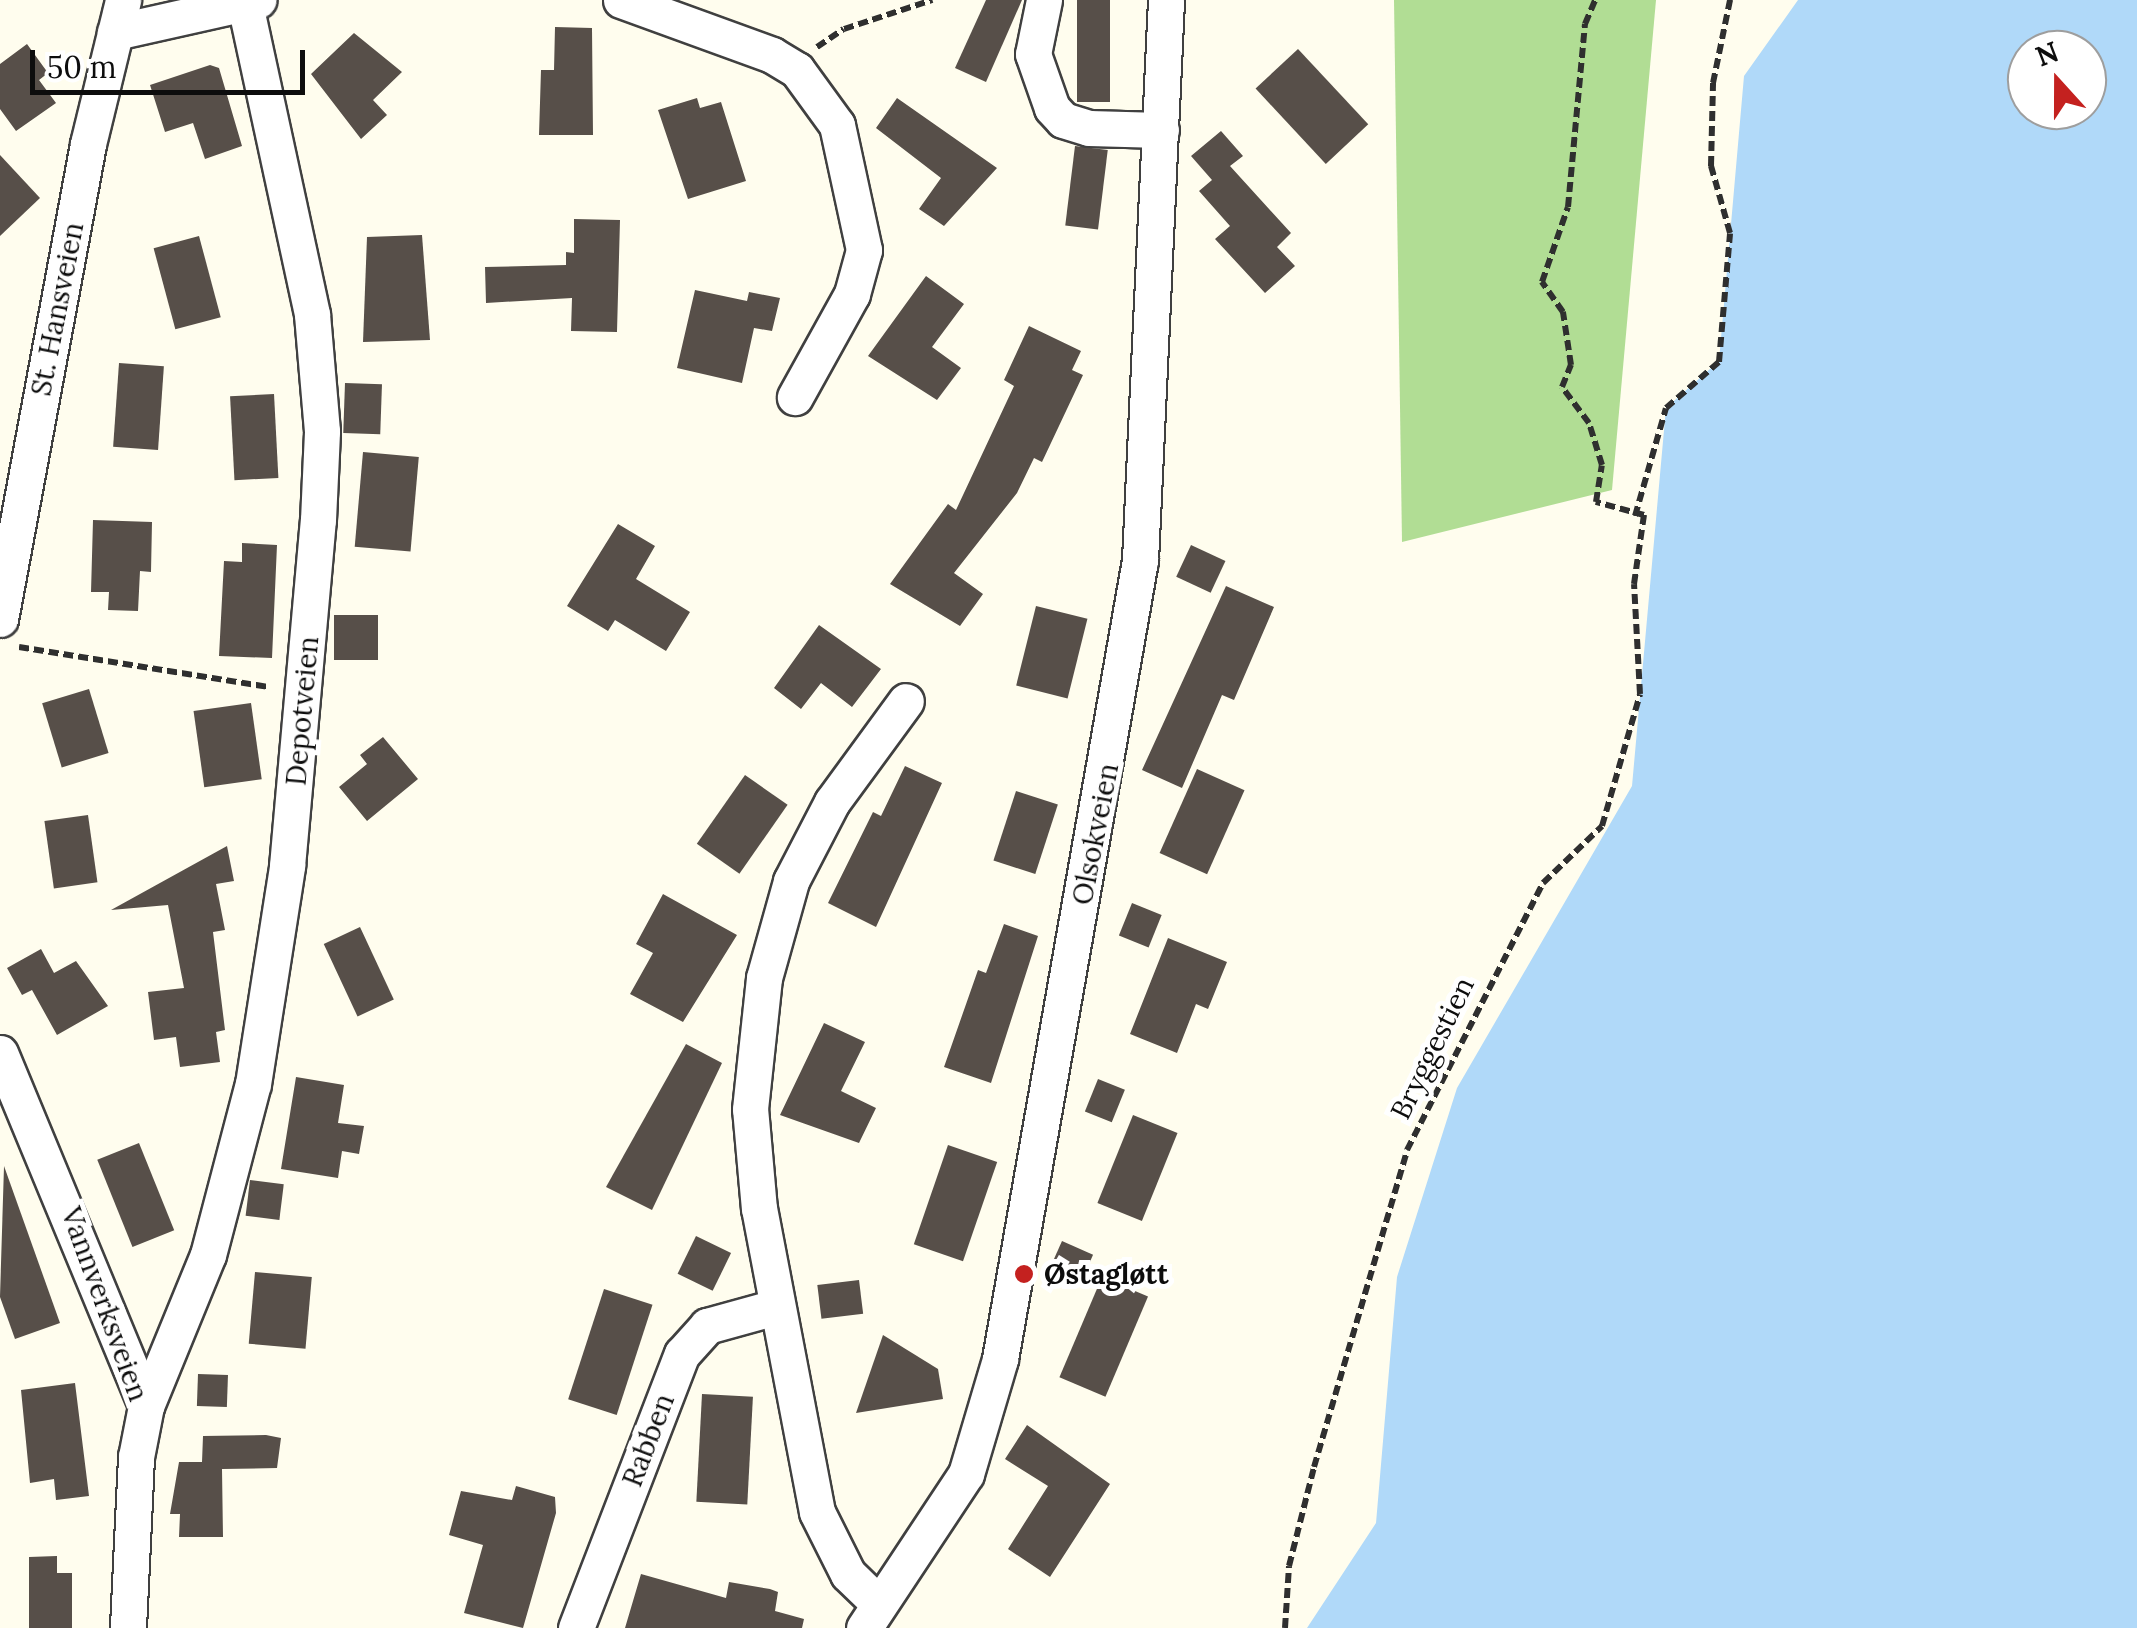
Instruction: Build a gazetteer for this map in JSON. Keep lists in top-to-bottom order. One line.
{"streets":{"street":["St. Hansveien","Depotveien","Olsokveien","Vannverksveien","Rabben"],"path":["Bryggestien"]},"crossings":[["Depotveien","Vannverksveien"]],"places":["Østagløtt"],"scale_bar":"50 m","north":"top"}
